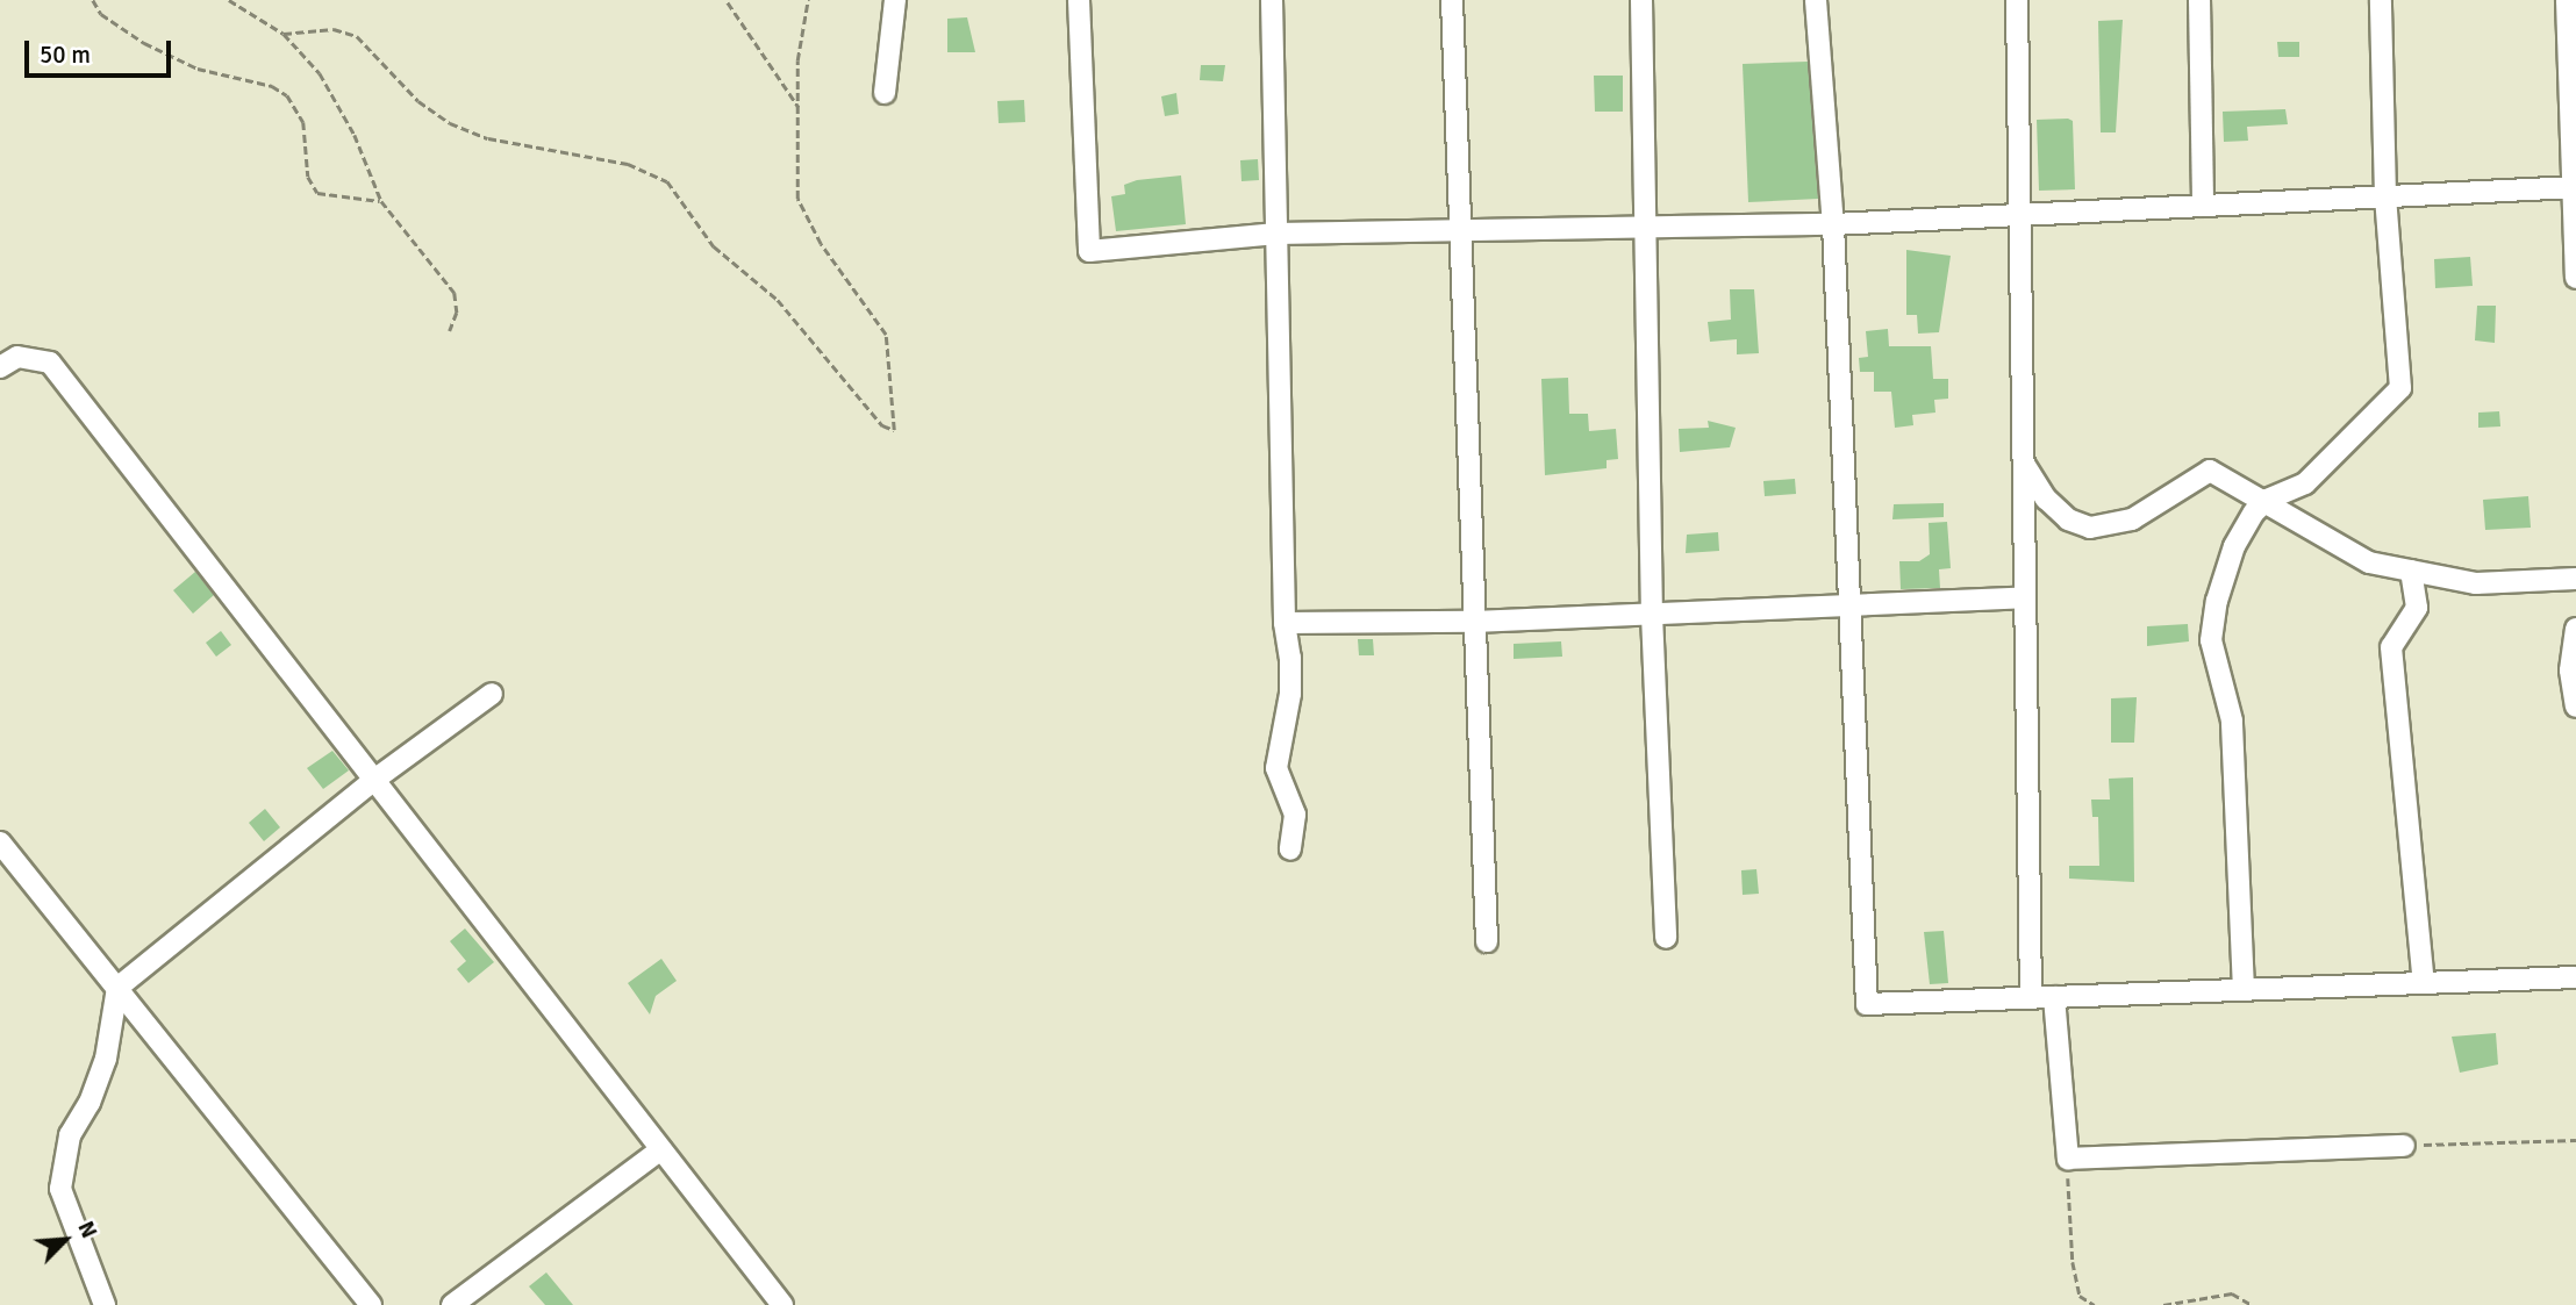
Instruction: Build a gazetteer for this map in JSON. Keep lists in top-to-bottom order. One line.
{"scale_bar":"50 m","north":"top right"}
